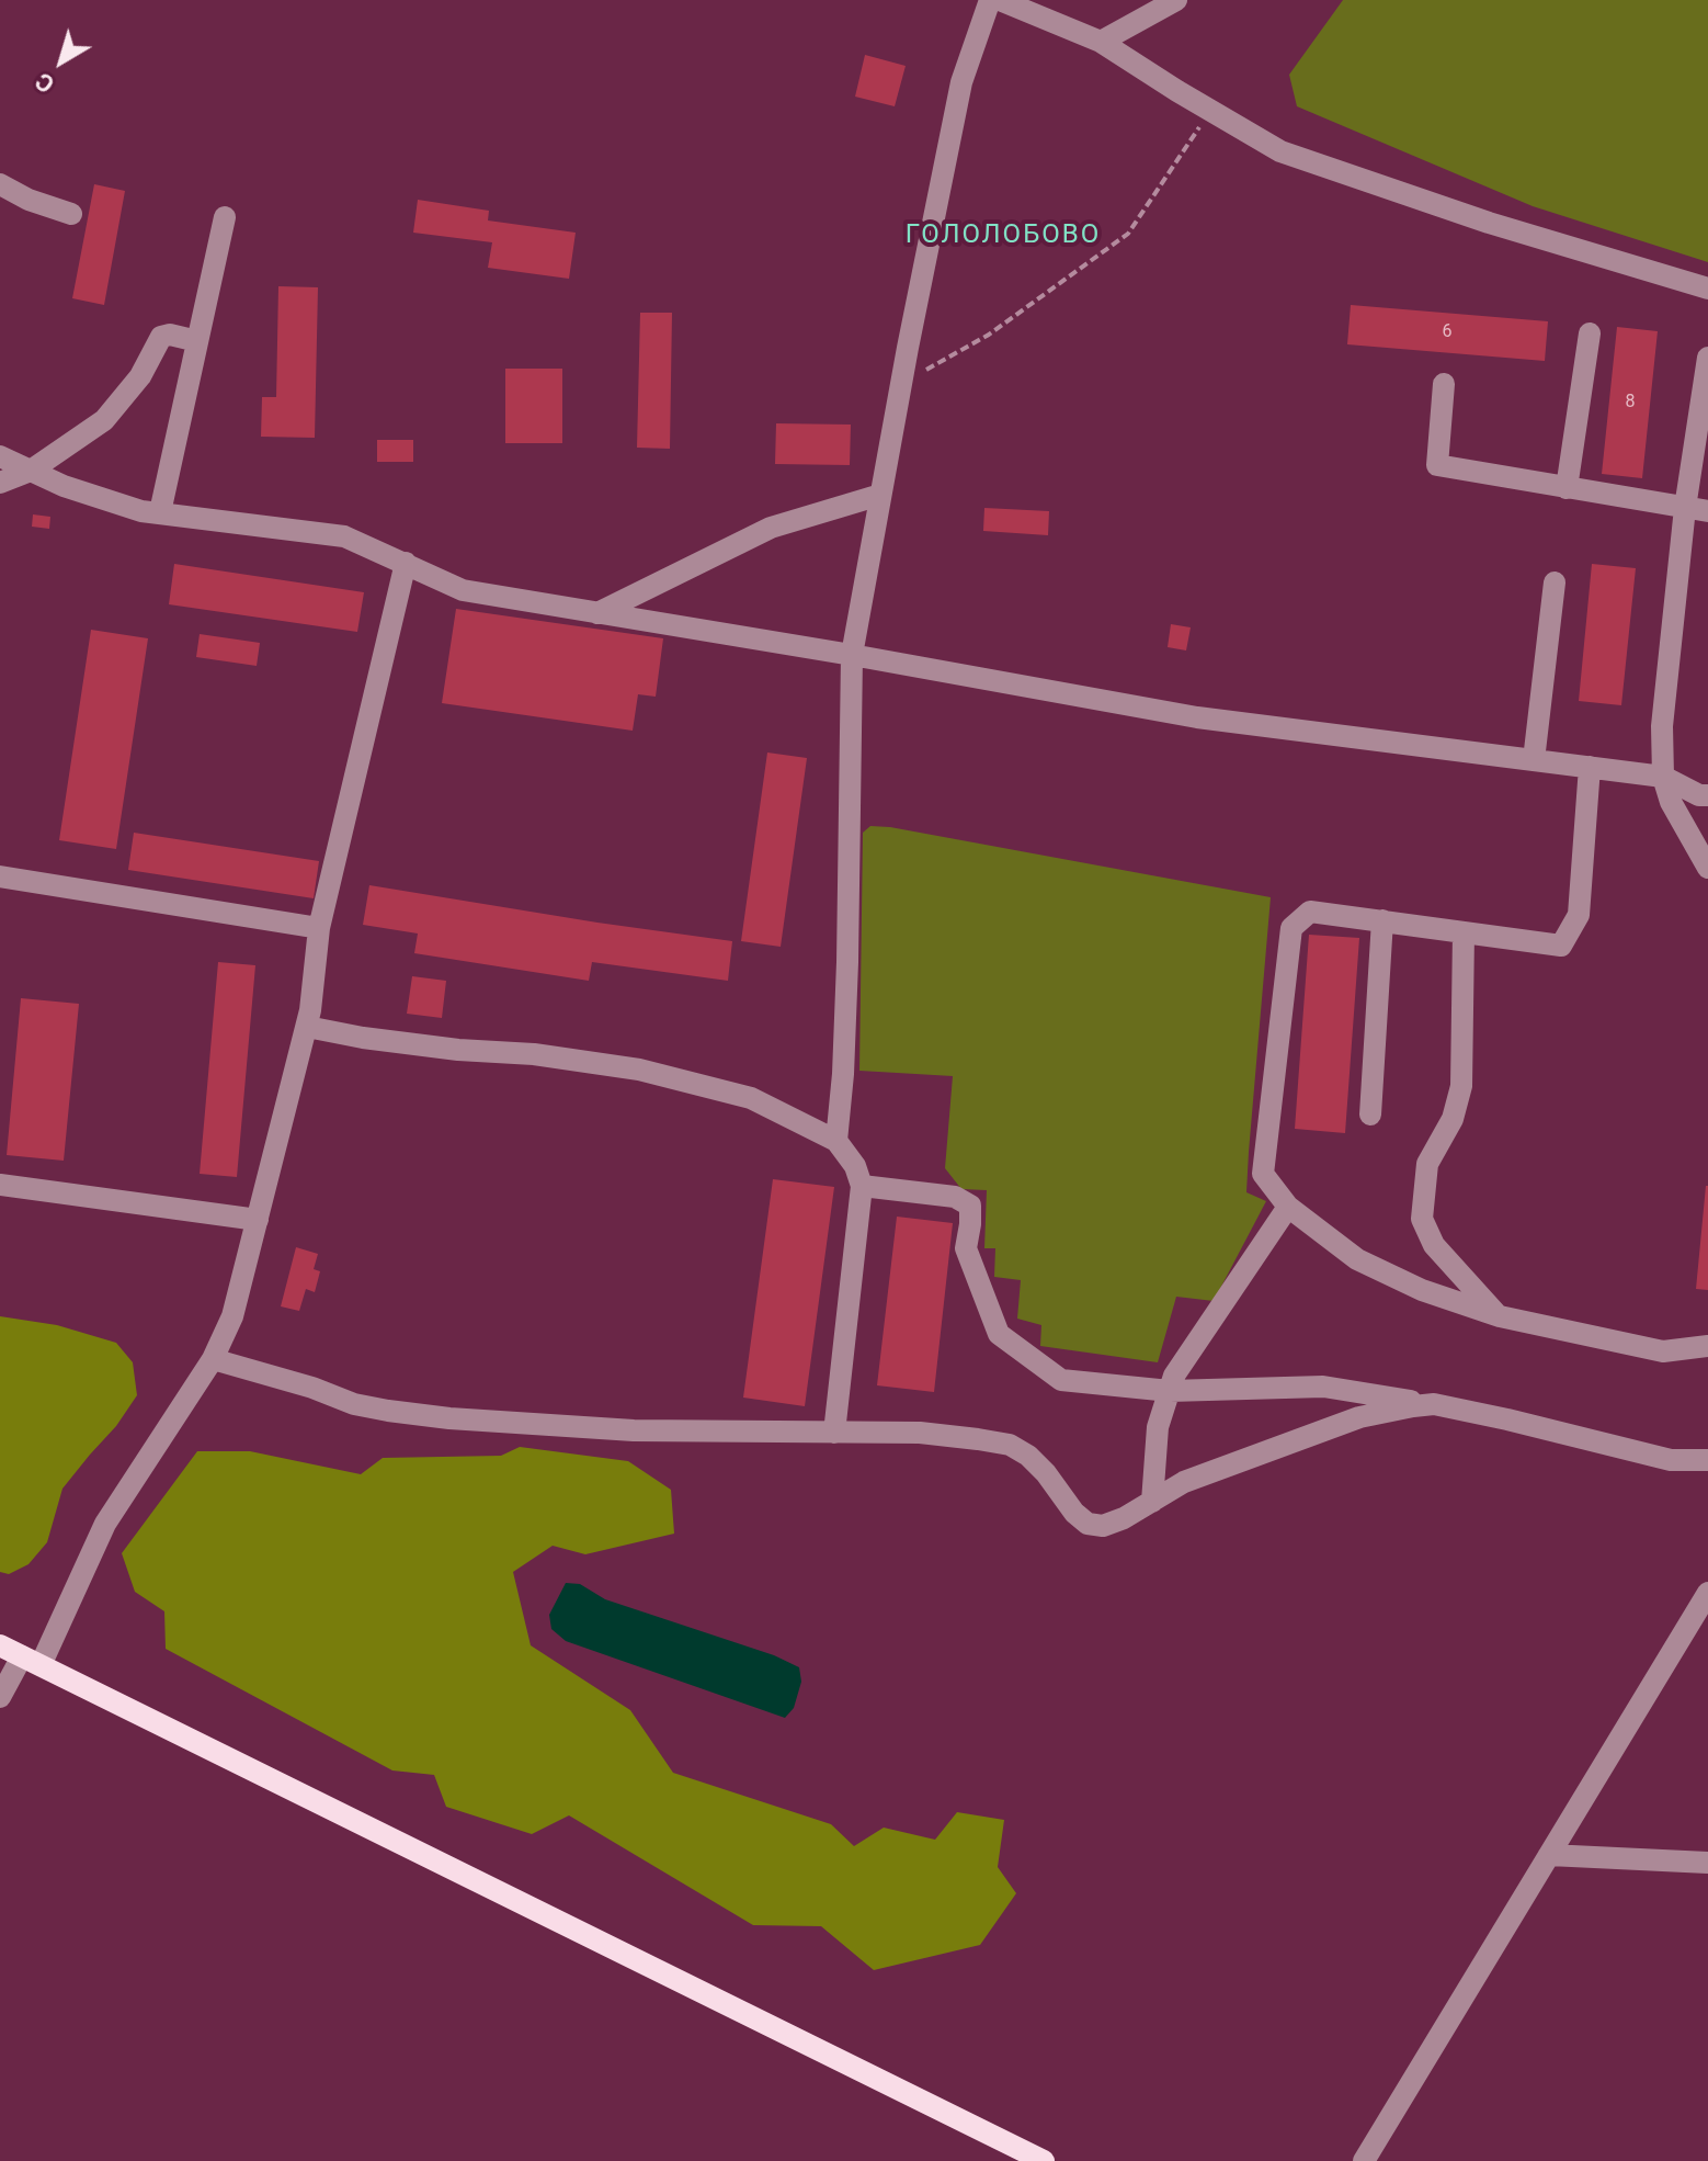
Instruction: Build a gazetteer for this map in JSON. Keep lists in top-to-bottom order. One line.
{"districts":["ГОЛОЛОБОВО"],"house_numbers":["6","8"],"north":"bottom left"}
